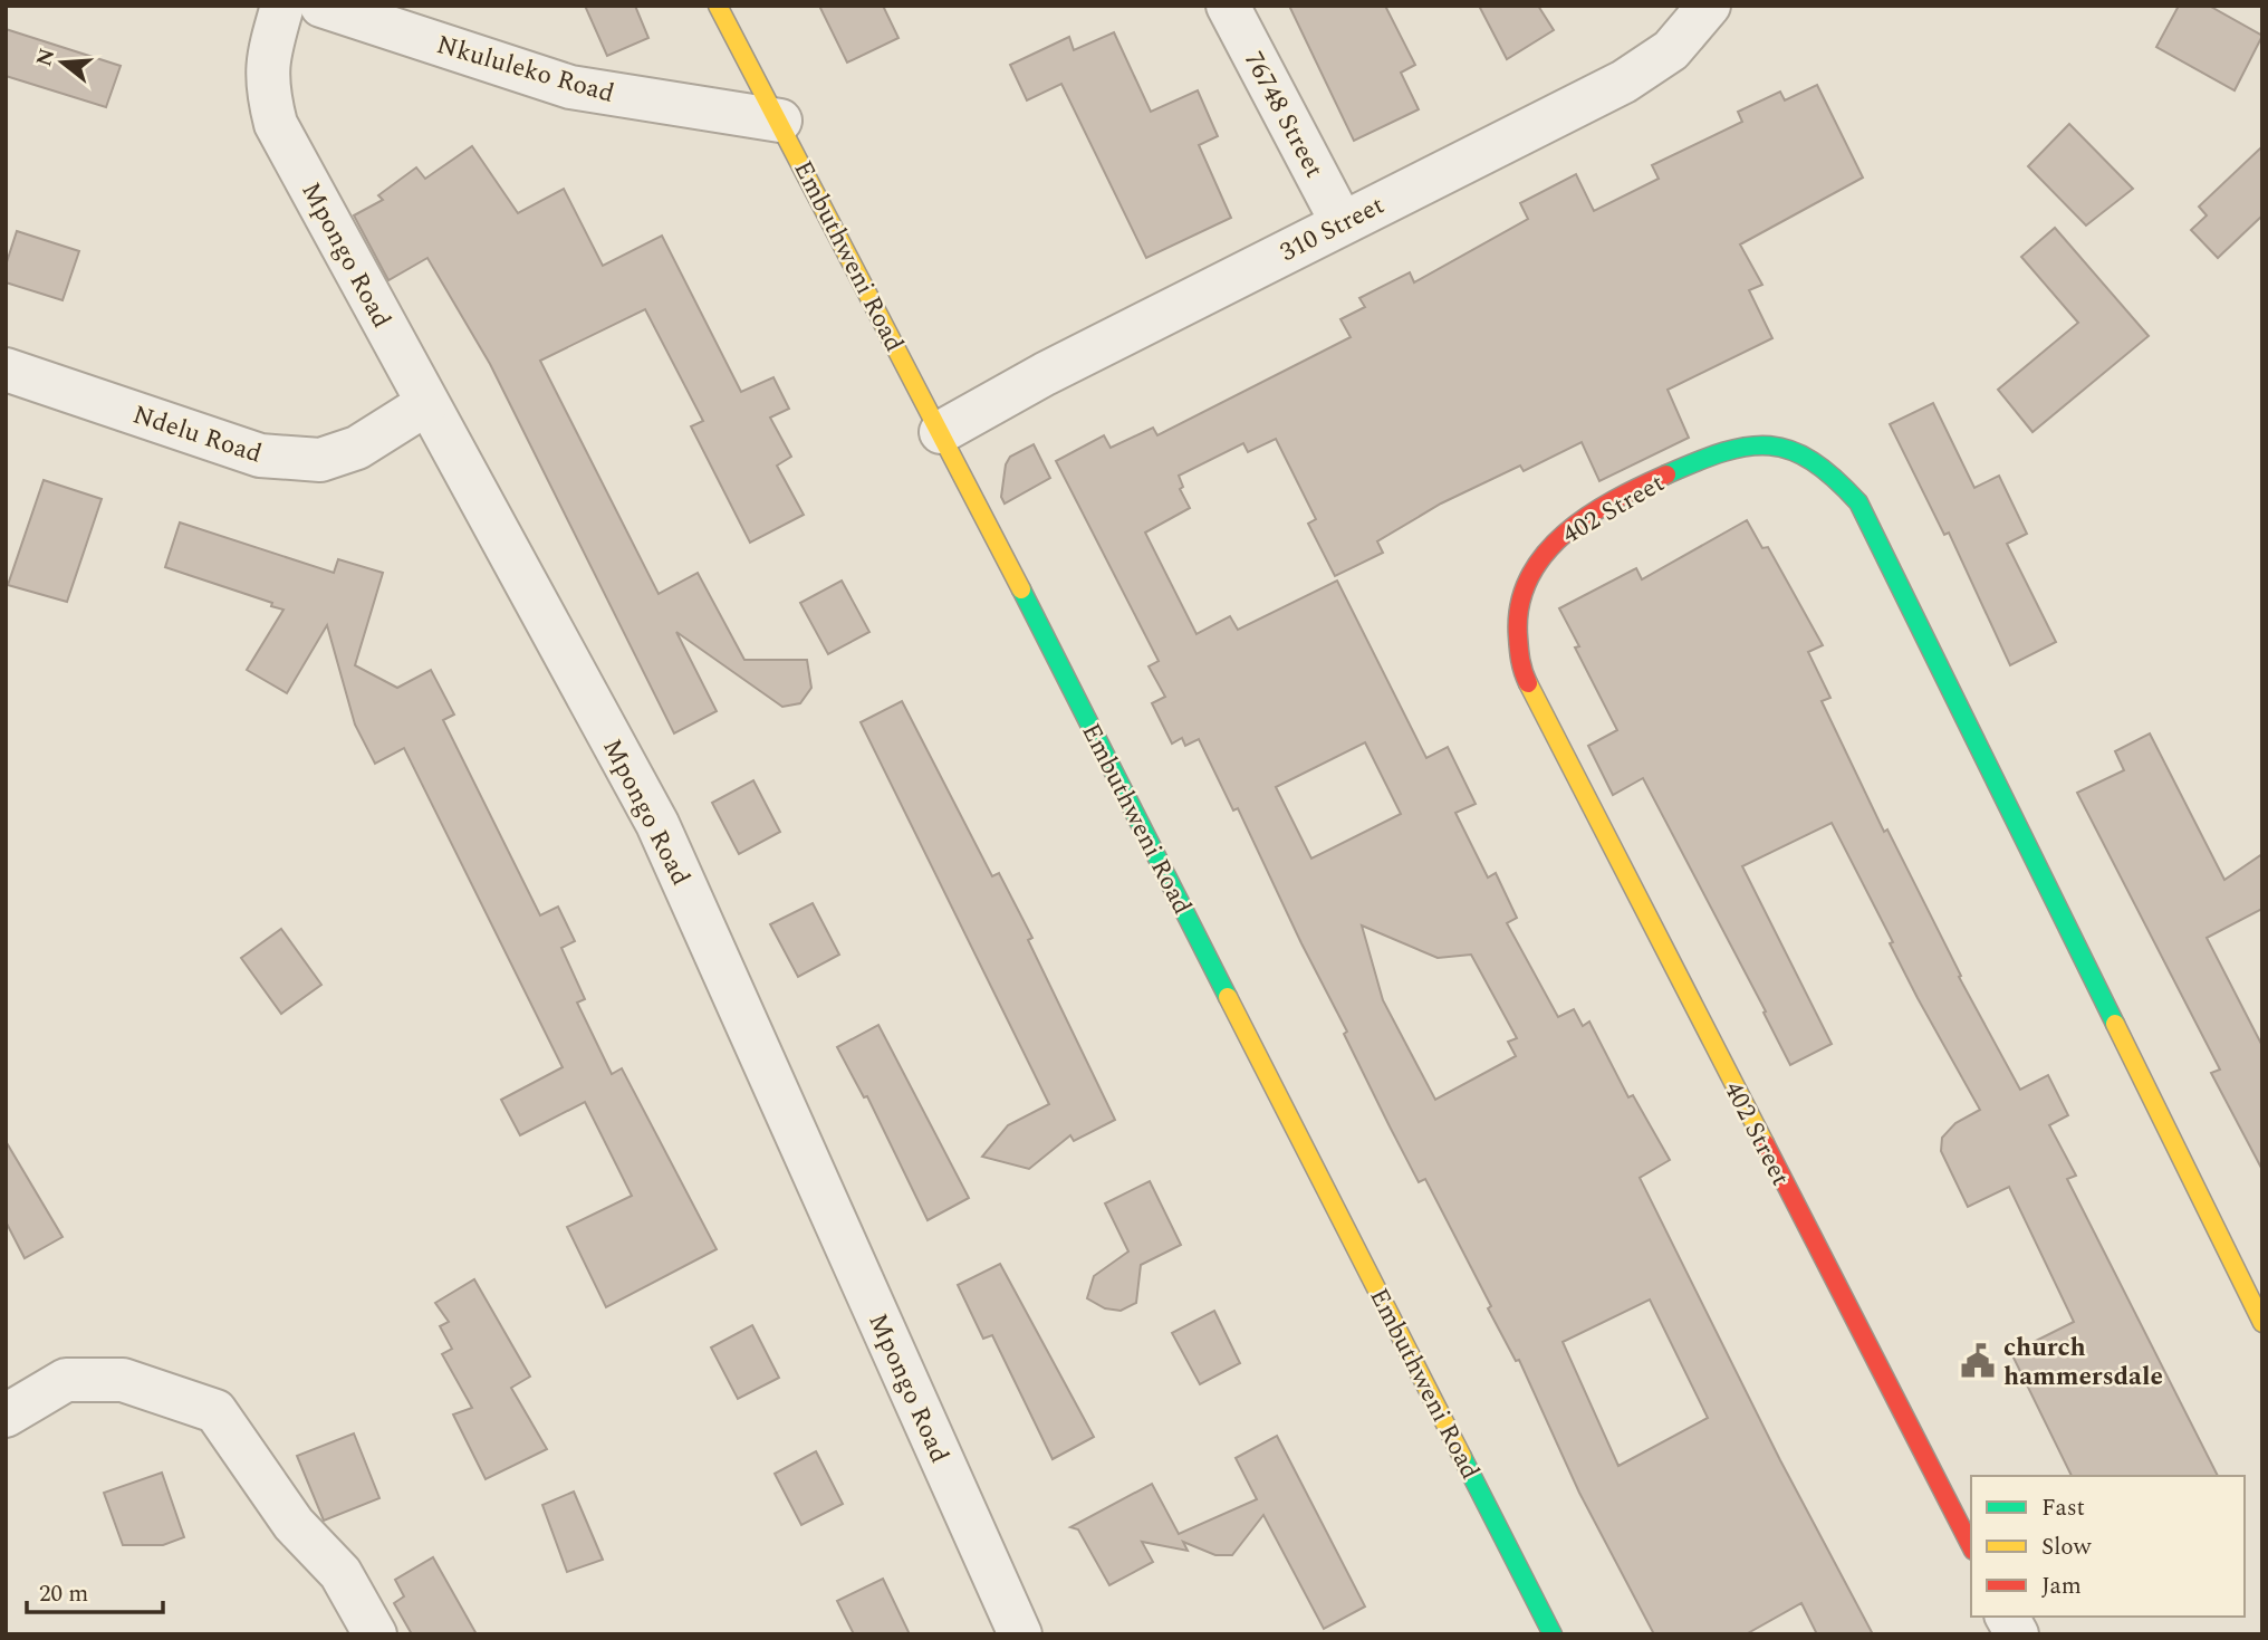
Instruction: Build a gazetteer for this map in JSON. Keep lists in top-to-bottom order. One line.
{"streets":{"street":["Nkululeko Road","76748 Street","310 Street","Mpongo Road","Embuthweni Road","Ndelu Road","402 Street"]},"crossings":[["Nkululeko Road","Embuthweni Road"],["76748 Street","310 Street"],["310 Street","Embuthweni Road"],["Mpongo Road","Ndelu Road"]],"places":{"public building":["church hammersdale"]},"legend":["Fast","Slow","Jam"],"scale_bar":"20 m","north":"left"}
